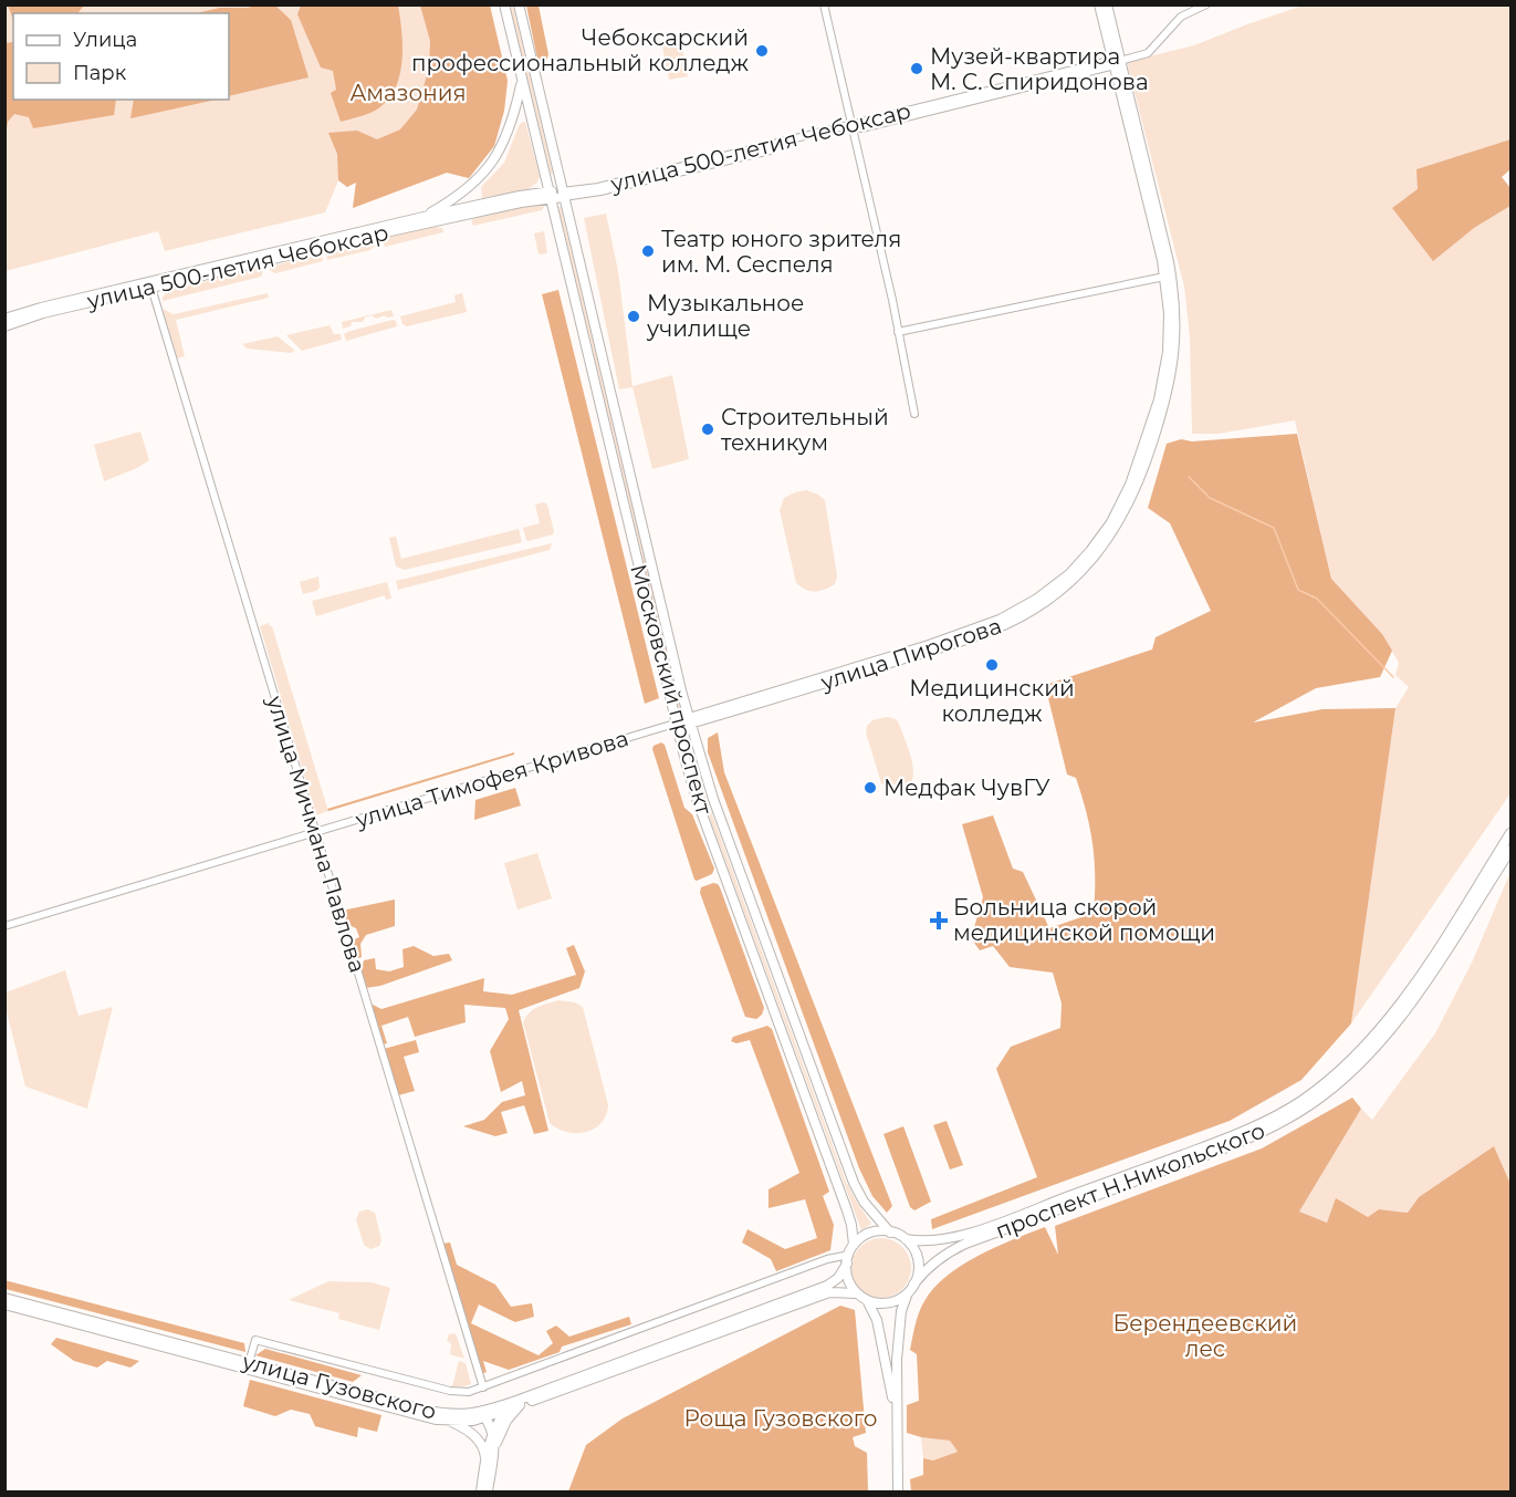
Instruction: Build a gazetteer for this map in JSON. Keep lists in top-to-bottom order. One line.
{"streets":{"main road":["улица 500-летия Чебоксар","улица Пирогова","Московский проспект","проспект Н.Никольского","улица Гузовского"],"street":["улица Тимофея Кривова","улица Мичмана Павлова"]},"crossings":[["улица 500-летия Чебоксар","улица Пирогова"],["улица 500-летия Чебоксар","Московский проспект"],["улица 500-летия Чебоксар","улица Мичмана Павлова"],["улица Пирогова","Московский проспект"],["улица Пирогова","улица Тимофея Кривова"],["Московский проспект","улица Тимофея Кривова"],["Московский проспект","проспект Н.Никольского"],["Московский проспект","улица Гузовского"],["улица Тимофея Кривова","улица Мичмана Павлова"],["проспект Н.Никольского","улица Гузовского"]],"parks":["Амазония","Берендеевский лес","Роща Гузовского"],"places":{"other":["Чебоксарский профессиональный колледж","Музей-квартира М. С. Спиридонова","Театр юного зрителя им. М. Сеспеля","Музыкальное училище","Строительный техникум","Медицинский колледж","Медфак ЧувГУ"],"health":["Больница скорой медицинской помощи"]},"legend":["Улица","Парк"]}
